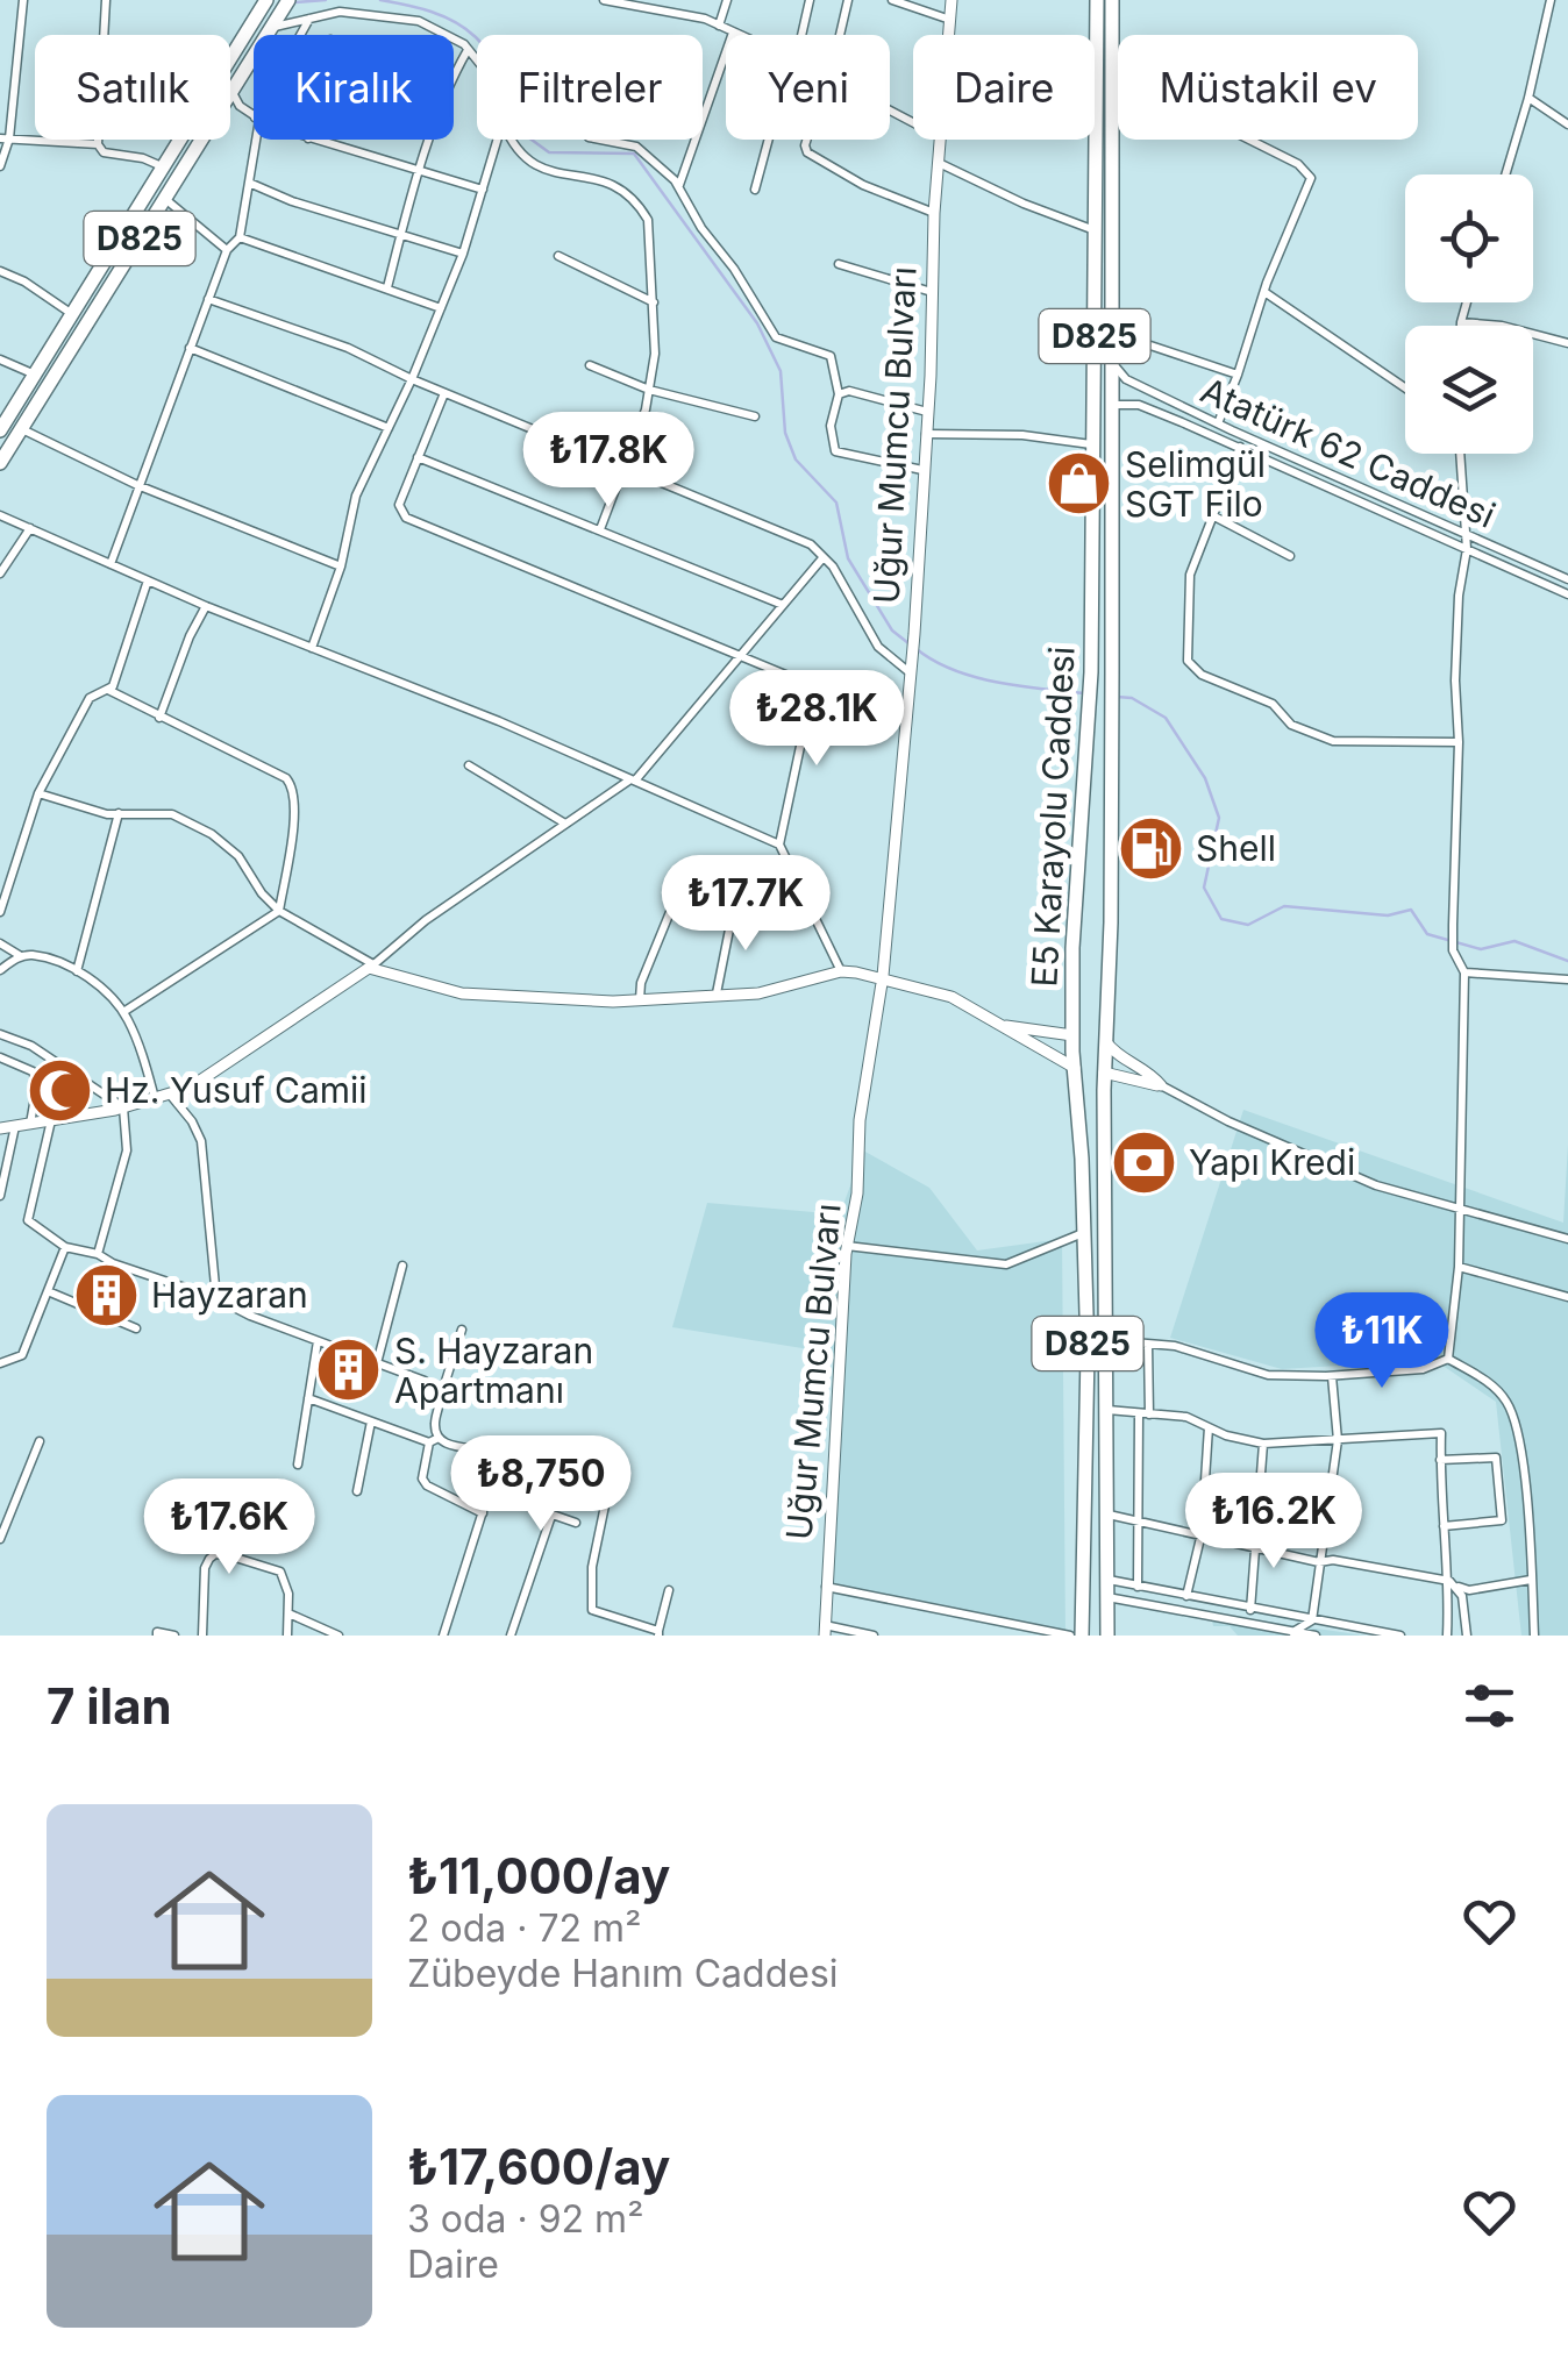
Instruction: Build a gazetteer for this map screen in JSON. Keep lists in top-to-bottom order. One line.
{"streets":{"highway":["D825","E5 Karayolu Caddesi"],"street":["Uğur Mumcu Bulvarı","Atatürk 62 Caddesi"]},"crossings":[["Atatürk 62 Caddesi","E5 Karayolu Caddesi"]],"places":{"shop":["Selimgül SGT Filo"],"fuel station":["Shell"],"mosque":["Hz. Yusuf Camii"],"bank":["Yapı Kredi"],"building":["Hayzaran","S. Hayzaran Apartmanı"]},"page":{"chip":["Satılık","Kiralık","Filtreler","Yeni","Daire","Müstakil ev"],"price":["₺17.8K","₺28.1K","₺17.7K","₺11K","₺8,750","₺16.2K","₺17.6K"],"heading":"7 ilan","list":[{"name":"₺11,000/ay","note":"2 oda · 72 m² · Zübeyde Hanım Caddesi"},{"name":"₺17,600/ay","note":"3 oda · 92 m² · Daire"}]}}
